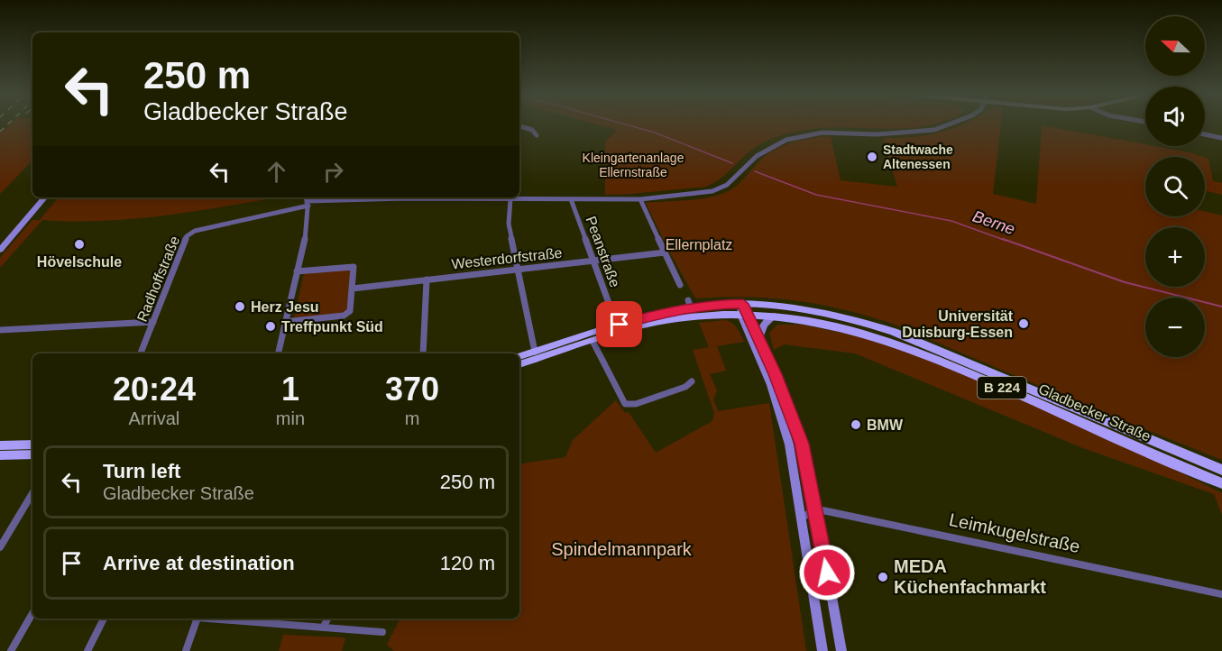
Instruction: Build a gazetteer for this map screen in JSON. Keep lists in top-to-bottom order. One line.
{"streets":{"main road":["B 224","Gladbecker Straße"],"street":["Peanstraße","Westerdorfstraße","Radhoffstraße","Leimkugelstraße"]},"crossings":[["Peanstraße","Westerdorfstraße"]],"water":["Berne"],"parks":["Kleingartenanlage Ellernstraße","Ellernplatz","Spindelmannpark"],"places":["Stadtwache Altenessen","Hövelschule","Herz Jesu","Universität Duisburg-Essen","Treffpunkt Süd","BMW","MEDA Küchenfachmarkt"],"north":"left","page":{"map_buttons":["+","−"],"turn":["250 m","Gladbecker Straße"],"eta":["20:24","Arrival","1","min","370","m"],"list":[{"name":"Turn left","note":"Gladbecker Straße","value":"250 m"},{"name":"Arrive at destination","value":"120 m"}]}}
